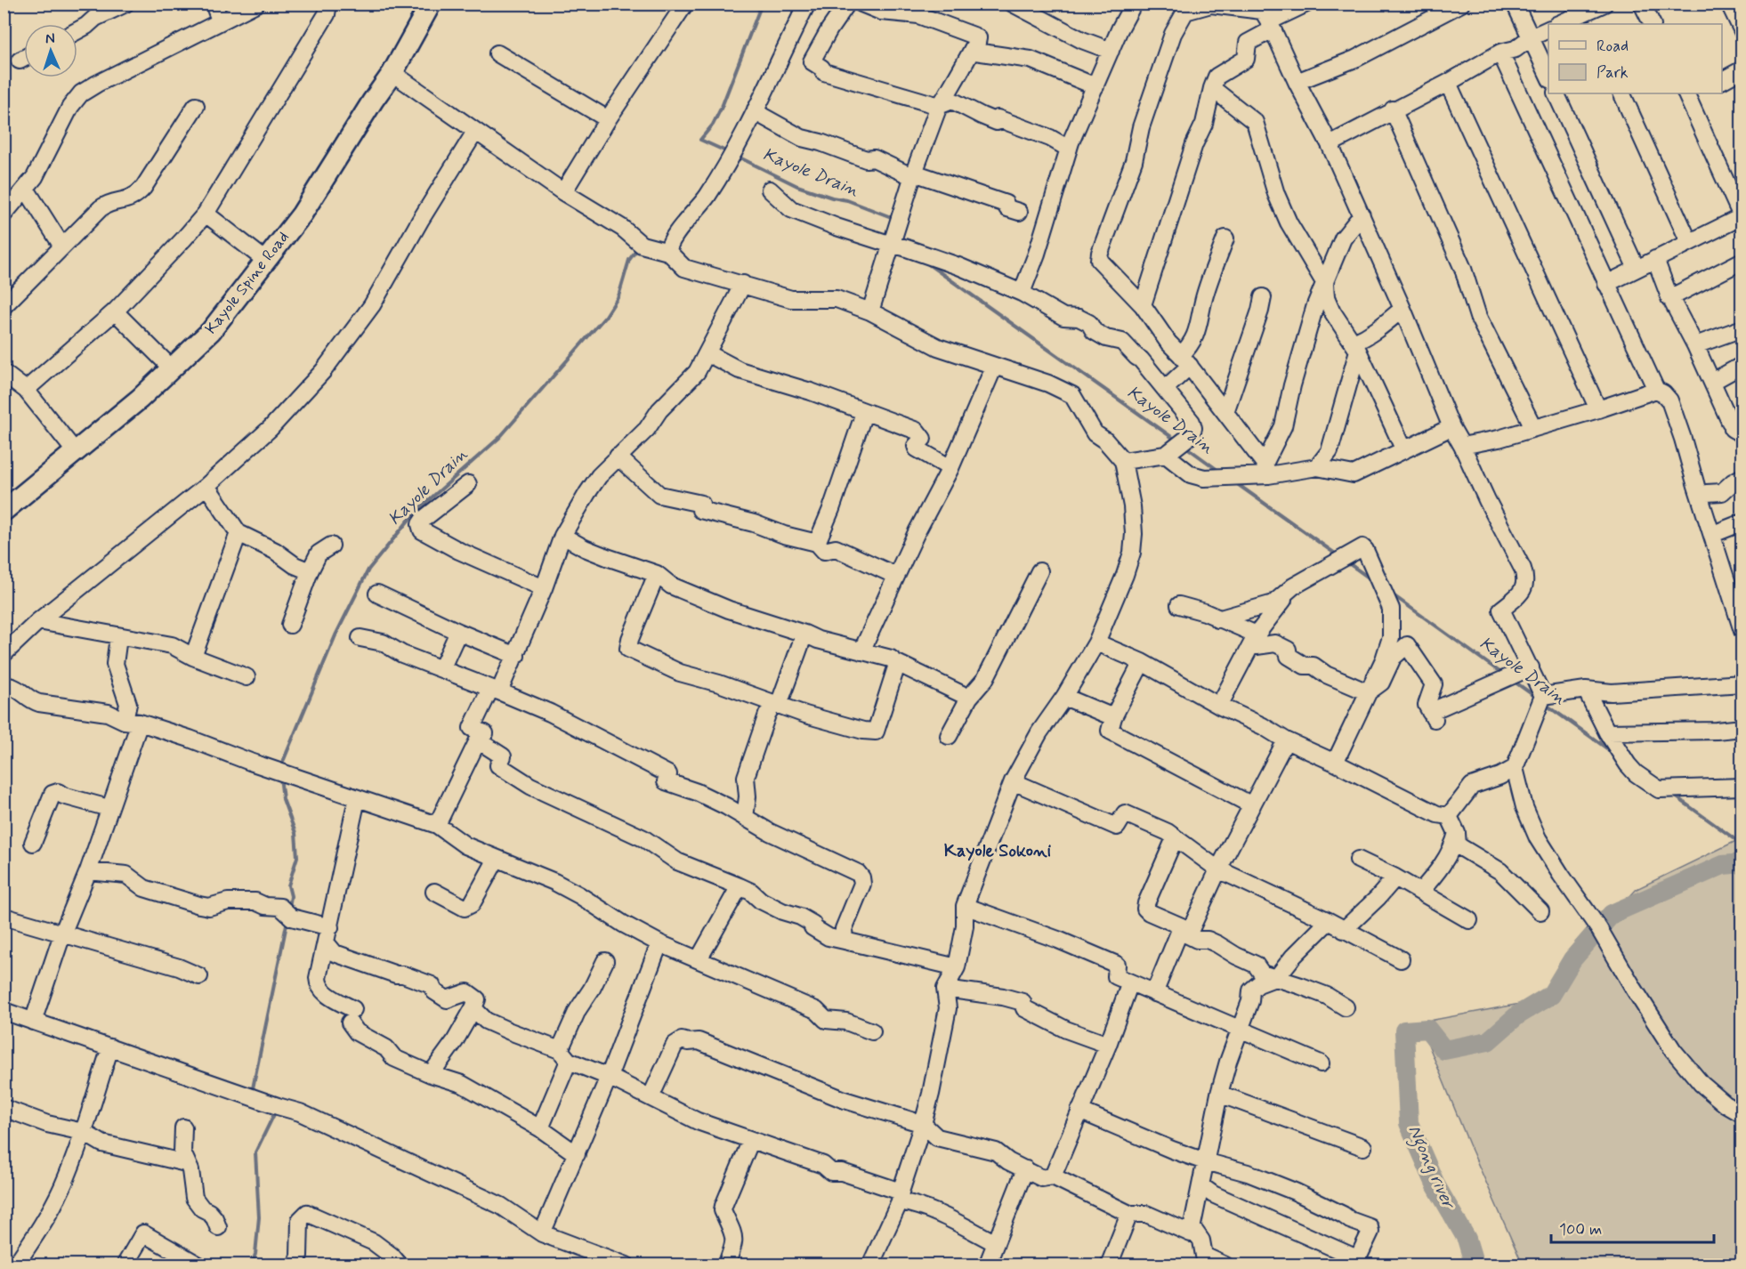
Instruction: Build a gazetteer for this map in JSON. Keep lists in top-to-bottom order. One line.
{"streets":{"main road":["Kayole Spine Road"]},"districts":["Kayole Sokoni"],"water":["Kayole Drain","Ngong river"],"legend":["Road","Park"],"scale_bar":"100 m","north":"top"}
